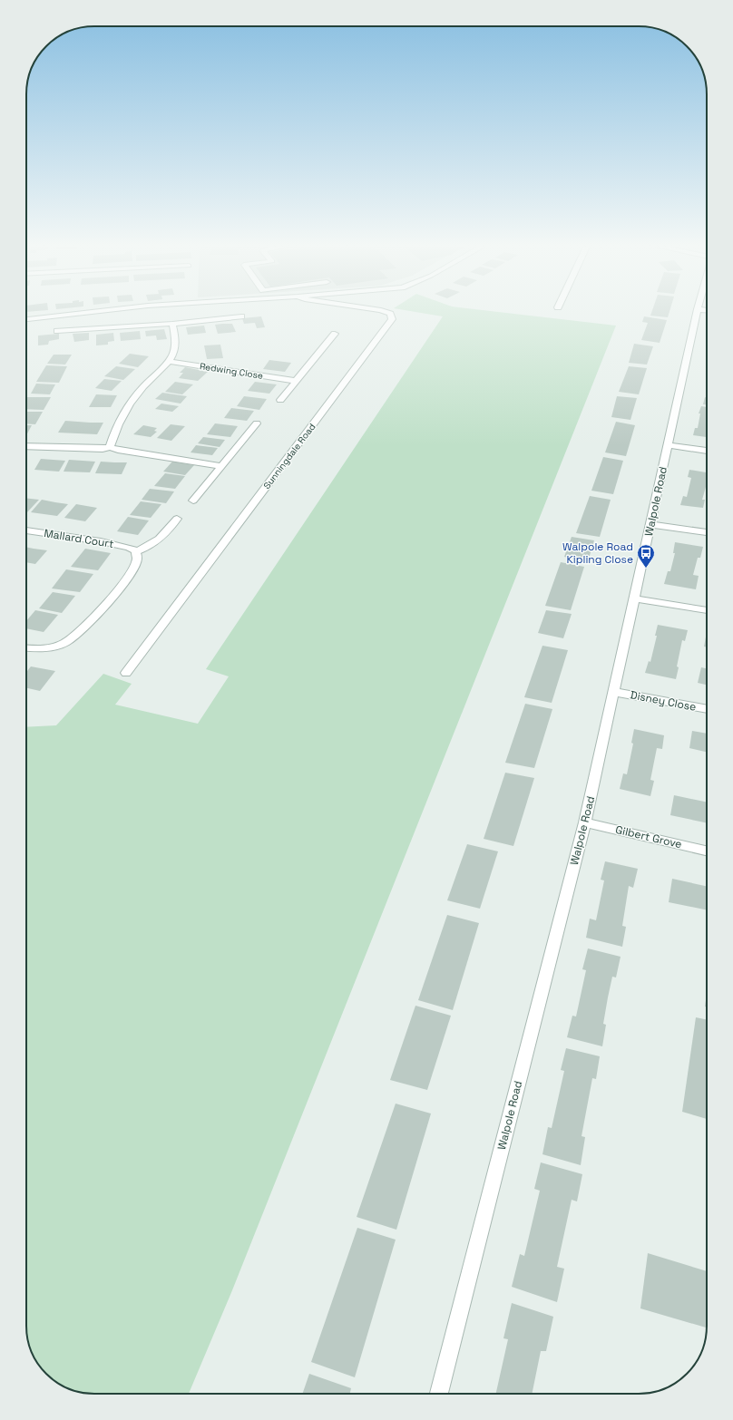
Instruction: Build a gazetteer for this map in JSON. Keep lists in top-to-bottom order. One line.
{"streets":{"street":["Redwing Close","Sunningdale Road","Walpole Road","Mallard Court","Disney Close","Gilbert Grove"]},"crossings":[["Walpole Road","Disney Close"],["Walpole Road","Gilbert Grove"]],"places":{"bus stop":["Walpole Road Kipling Close"]}}
